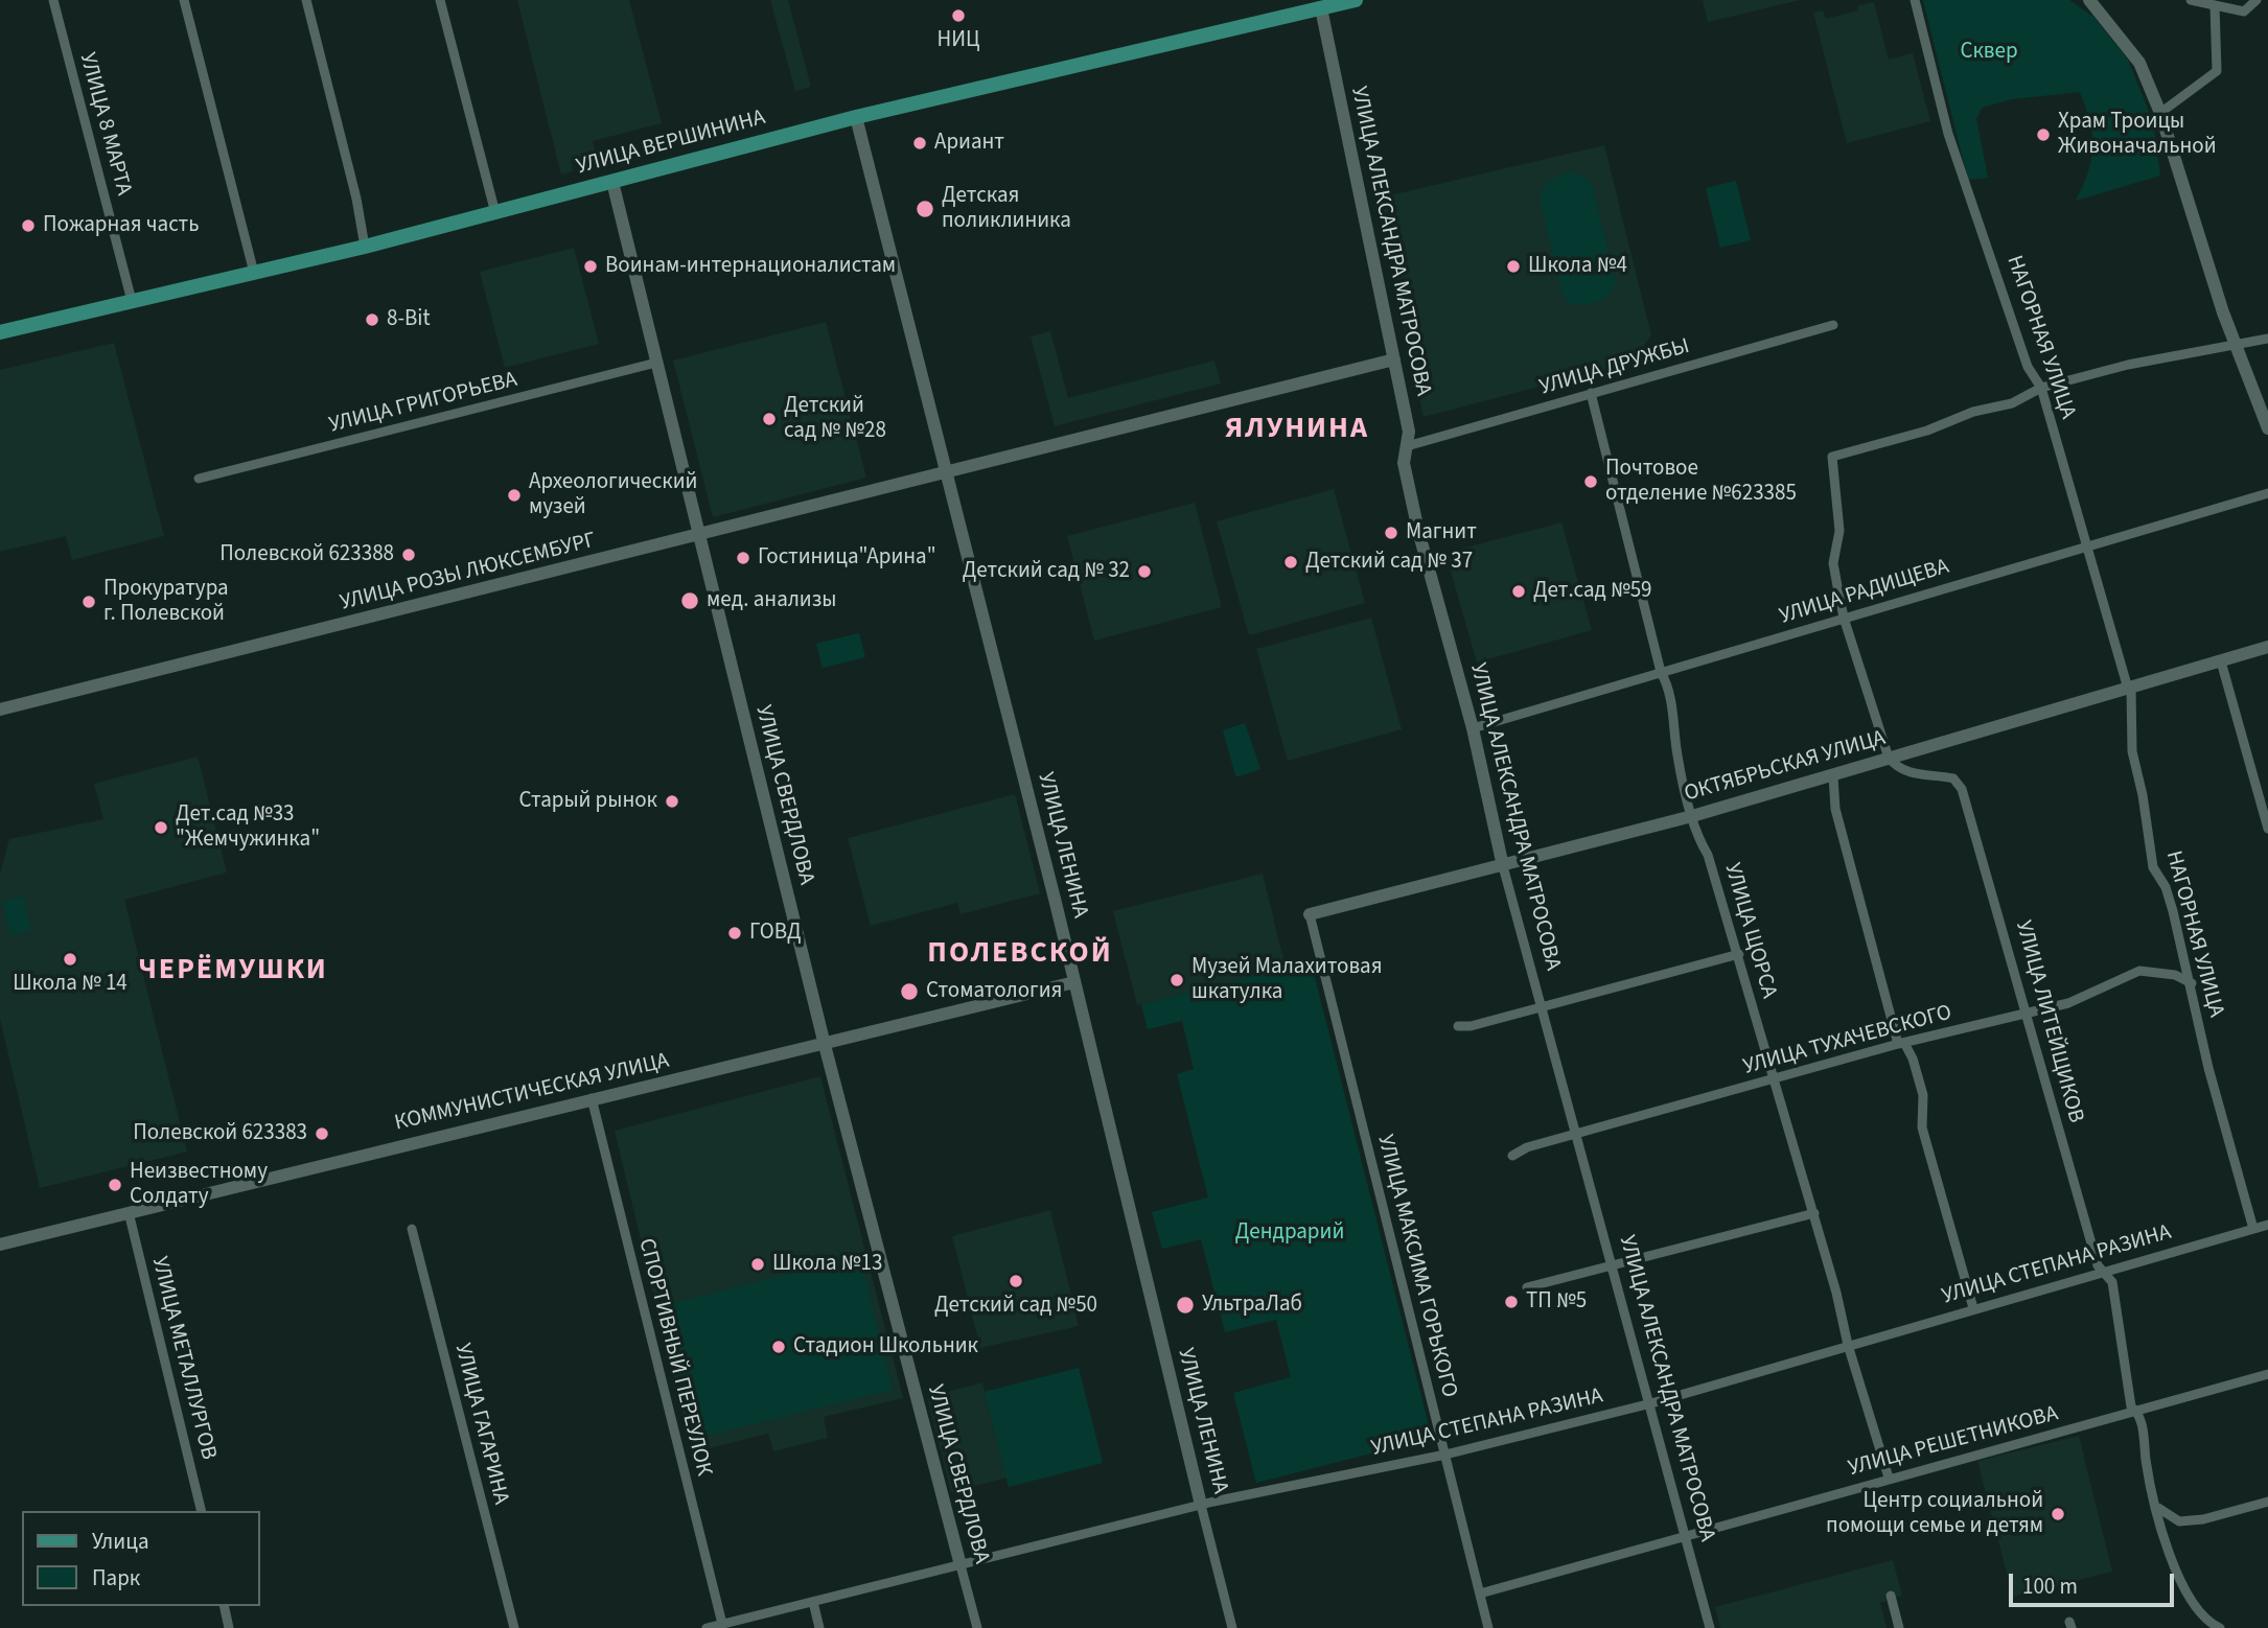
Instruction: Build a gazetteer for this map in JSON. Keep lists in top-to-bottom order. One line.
{"streets":{"main road":["УЛИЦА ВЕРШИНИНА"],"street":["УЛИЦА 8 МАРТА","УЛИЦА АЛЕКСАНДРА МАТРОСОВА","НАГОРНАЯ УЛИЦА","УЛИЦА ДРУЖБЫ","УЛИЦА ГРИГОРЬЕВА","УЛИЦА РОЗЫ ЛЮКСЕМБУРГ","УЛИЦА РАДИЩЕВА","ОКТЯБРЬСКАЯ УЛИЦА","УЛИЦА СВЕРДЛОВА","УЛИЦА ЛЕНИНА","УЛИЦА ЩОРСА","УЛИЦА ЛИТЕЙЩИКОВ","УЛИЦА ТУХАЧЕВСКОГО","КОММУНИСТИЧЕСКАЯ УЛИЦА","УЛИЦА СТЕПАНА РАЗИНА","УЛИЦА МАКСИМА ГОРЬКОГО","СПОРТИВНЫЙ ПЕРЕУЛОК","УЛИЦА МЕТАЛЛУРГОВ","УЛИЦА ГАГАРИНА","УЛИЦА РЕШЕТНИКОВА"]},"crossings":[["УЛИЦА 8 МАРТА","УЛИЦА ВЕРШИНИНА"],["УЛИЦА ВЕРШИНИНА","УЛИЦА АЛЕКСАНДРА МАТРОСОВА"],["УЛИЦА ВЕРШИНИНА","УЛИЦА СВЕРДЛОВА"],["УЛИЦА ВЕРШИНИНА","УЛИЦА ЛЕНИНА"],["УЛИЦА АЛЕКСАНДРА МАТРОСОВА","УЛИЦА ДРУЖБЫ"],["УЛИЦА АЛЕКСАНДРА МАТРОСОВА","УЛИЦА РОЗЫ ЛЮКСЕМБУРГ"],["УЛИЦА АЛЕКСАНДРА МАТРОСОВА","УЛИЦА РАДИЩЕВА"],["УЛИЦА АЛЕКСАНДРА МАТРОСОВА","ОКТЯБРЬСКАЯ УЛИЦА"],["УЛИЦА АЛЕКСАНДРА МАТРОСОВА","УЛИЦА ТУХАЧЕВСКОГО"],["УЛИЦА АЛЕКСАНДРА МАТРОСОВА","УЛИЦА СТЕПАНА РАЗИНА"],["УЛИЦА АЛЕКСАНДРА МАТРОСОВА","УЛИЦА РЕШЕТНИКОВА"],["НАГОРНАЯ УЛИЦА","УЛИЦА РАДИЩЕВА"],["НАГОРНАЯ УЛИЦА","ОКТЯБРЬСКАЯ УЛИЦА"],["НАГОРНАЯ УЛИЦА","УЛИЦА ТУХАЧЕВСКОГО"],["НАГОРНАЯ УЛИЦА","УЛИЦА СТЕПАНА РАЗИНА"],["УЛИЦА ДРУЖБЫ","УЛИЦА ЩОРСА"],["УЛИЦА ГРИГОРЬЕВА","УЛИЦА СВЕРДЛОВА"],["УЛИЦА РОЗЫ ЛЮКСЕМБУРГ","УЛИЦА СВЕРДЛОВА"],["УЛИЦА РОЗЫ ЛЮКСЕМБУРГ","УЛИЦА ЛЕНИНА"],["УЛИЦА РАДИЩЕВА","УЛИЦА ЩОРСА"],["ОКТЯБРЬСКАЯ УЛИЦА","УЛИЦА ЩОРСА"],["ОКТЯБРЬСКАЯ УЛИЦА","УЛИЦА ЛИТЕЙЩИКОВ"],["ОКТЯБРЬСКАЯ УЛИЦА","УЛИЦА МАКСИМА ГОРЬКОГО"],["УЛИЦА СВЕРДЛОВА","КОММУНИСТИЧЕСКАЯ УЛИЦА"],["УЛИЦА СВЕРДЛОВА","УЛИЦА СТЕПАНА РАЗИНА"],["УЛИЦА ЛЕНИНА","КОММУНИСТИЧЕСКАЯ УЛИЦА"],["УЛИЦА ЛЕНИНА","УЛИЦА СТЕПАНА РАЗИНА"],["УЛИЦА ЩОРСА","УЛИЦА ТУХАЧЕВСКОГО"],["УЛИЦА ЩОРСА","УЛИЦА СТЕПАНА РАЗИНА"],["УЛИЦА ЩОРСА","УЛИЦА РЕШЕТНИКОВА"],["УЛИЦА ЛИТЕЙЩИКОВ","УЛИЦА ТУХАЧЕВСКОГО"],["УЛИЦА ЛИТЕЙЩИКОВ","УЛИЦА СТЕПАНА РАЗИНА"],["УЛИЦА ЛИТЕЙЩИКОВ","УЛИЦА РЕШЕТНИКОВА"],["КОММУНИСТИЧЕСКАЯ УЛИЦА","СПОРТИВНЫЙ ПЕРЕУЛОК"],["КОММУНИСТИЧЕСКАЯ УЛИЦА","УЛИЦА МЕТАЛЛУРГОВ"],["УЛИЦА СТЕПАНА РАЗИНА","УЛИЦА МАКСИМА ГОРЬКОГО"],["УЛИЦА СТЕПАНА РАЗИНА","СПОРТИВНЫЙ ПЕРЕУЛОК"],["УЛИЦА МАКСИМА ГОРЬКОГО","УЛИЦА РЕШЕТНИКОВА"]],"districts":["ЯЛУНИНА","ПОЛЕВСКОЙ","ЧЕРЁМУШКИ"],"parks":["Сквер","Дендрарий"],"places":["НИЦ","Храм Троицы Живоначальной","Ариант","Детская поликлиника","Пожарная часть","Воинам-интернационалистам","Школа №4","8-Bit","Детский сад № №28","Почтовое отделение №623385","Археологический музей","Магнит","Полевской 623388","Гостиница\"Арина\"","Детский сад № 37","Детский сад № 32","Дет.сад №59","мед. анализы","Прокуратура г. Полевской","Старый рынок","Дет.сад №33 \"Жемчужинка\"","ГОВД","Школа № 14","Музей Малахитовая шкатулка","Стоматология","Полевской 623383","Неизвестному Солдату","Школа №13","Детский сад №50","ТП №5","УльтраЛаб","Стадион Школьник","Центр социальной помощи семье и детям"],"legend":["Улица","Парк"],"scale_bar":"100 m"}
